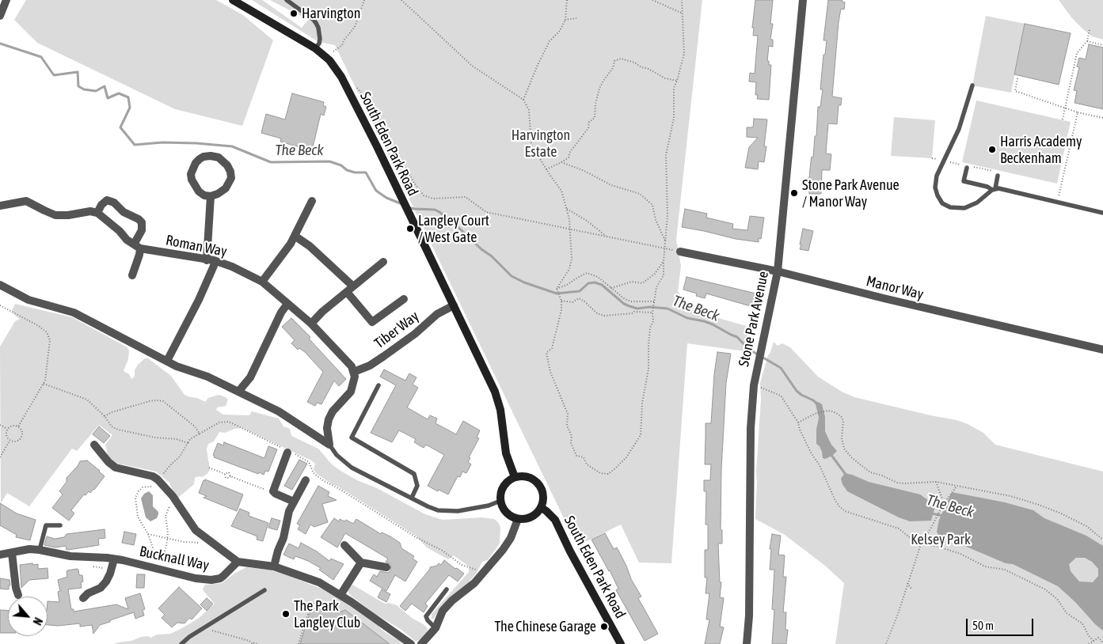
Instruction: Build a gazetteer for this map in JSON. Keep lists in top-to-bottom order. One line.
{"streets":{"main road":["South Eden Park Road"],"street":["Roman Way","Manor Way","Stone Park Avenue","Tiber Way","Bucknall Way"]},"crossings":[["South Eden Park Road","Tiber Way"],["Roman Way","Tiber Way"],["Manor Way","Stone Park Avenue"]],"water":["The Beck"],"parks":["Harvington Estate","Kelsey Park"],"places":["Harvington","Harris Academy Beckenham","Stone Park Avenue / Manor Way","Langley Court / West Gate","The Park Langley Club","The Chinese Garage"],"scale_bar":"50 m","north":"bottom right"}
